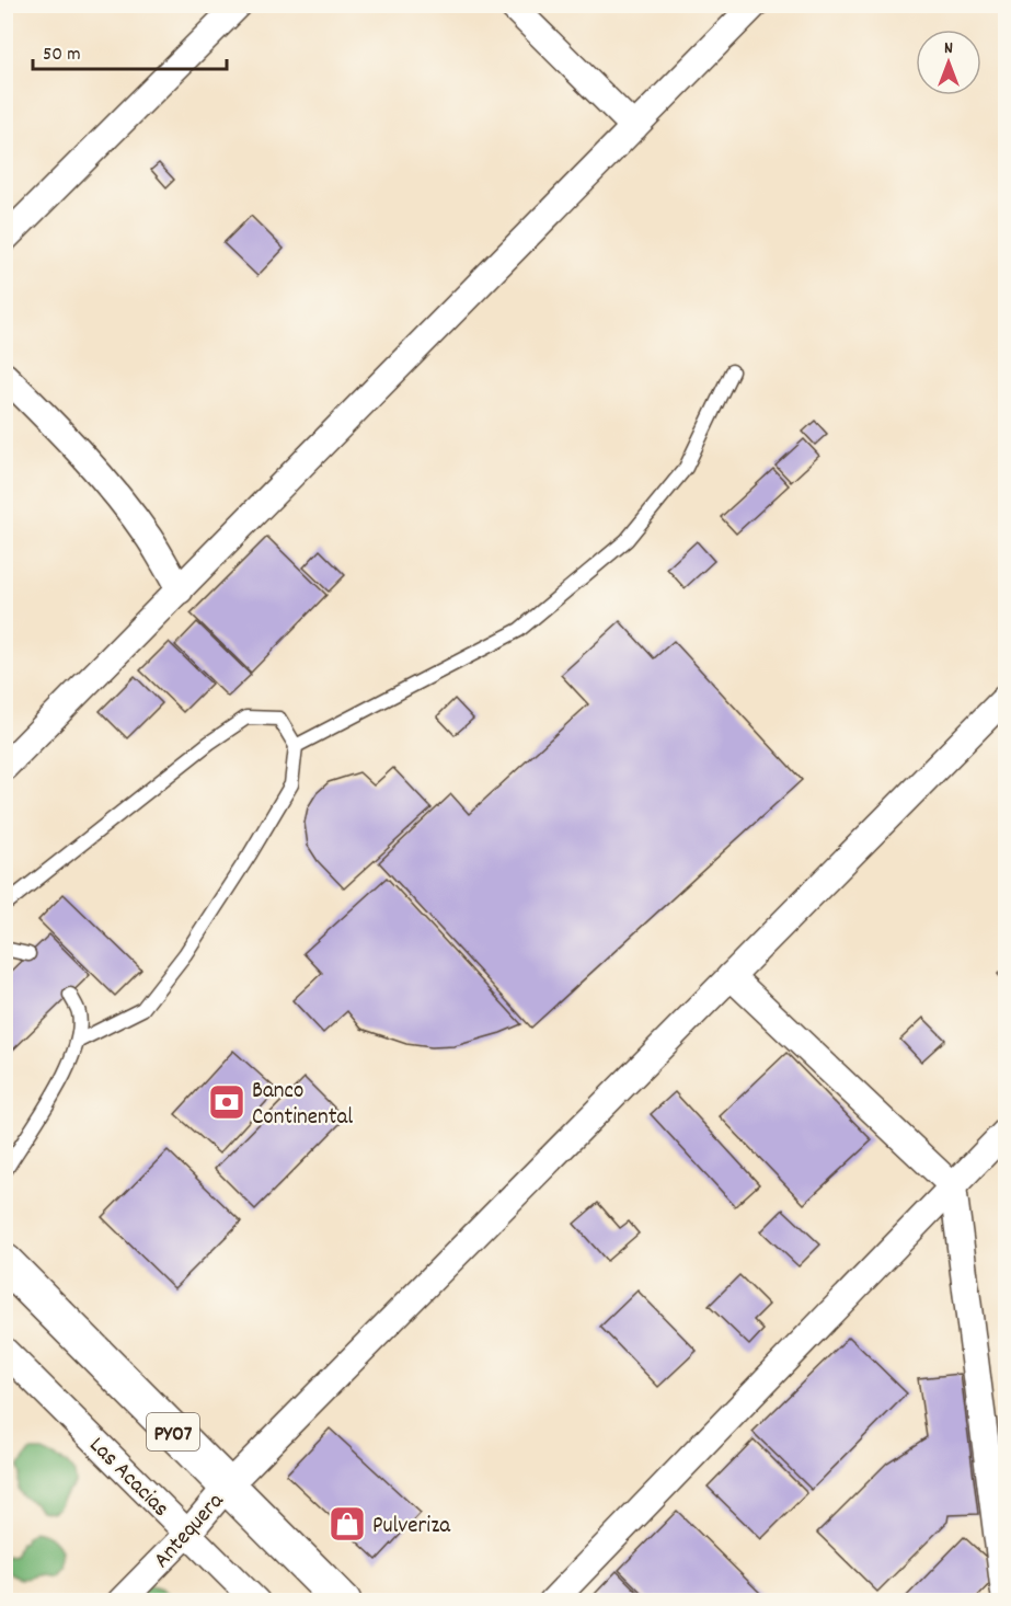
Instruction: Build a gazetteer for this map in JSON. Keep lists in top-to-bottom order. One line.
{"streets":{"highway":["PY07"],"street":["Las Acacias","Antequera"]},"crossings":[["PY07","Antequera"],["Las Acacias","Antequera"]],"places":{"bank":["Banco Continental"],"shop":["Pulveriza"]},"scale_bar":"50 m","north":"top"}
